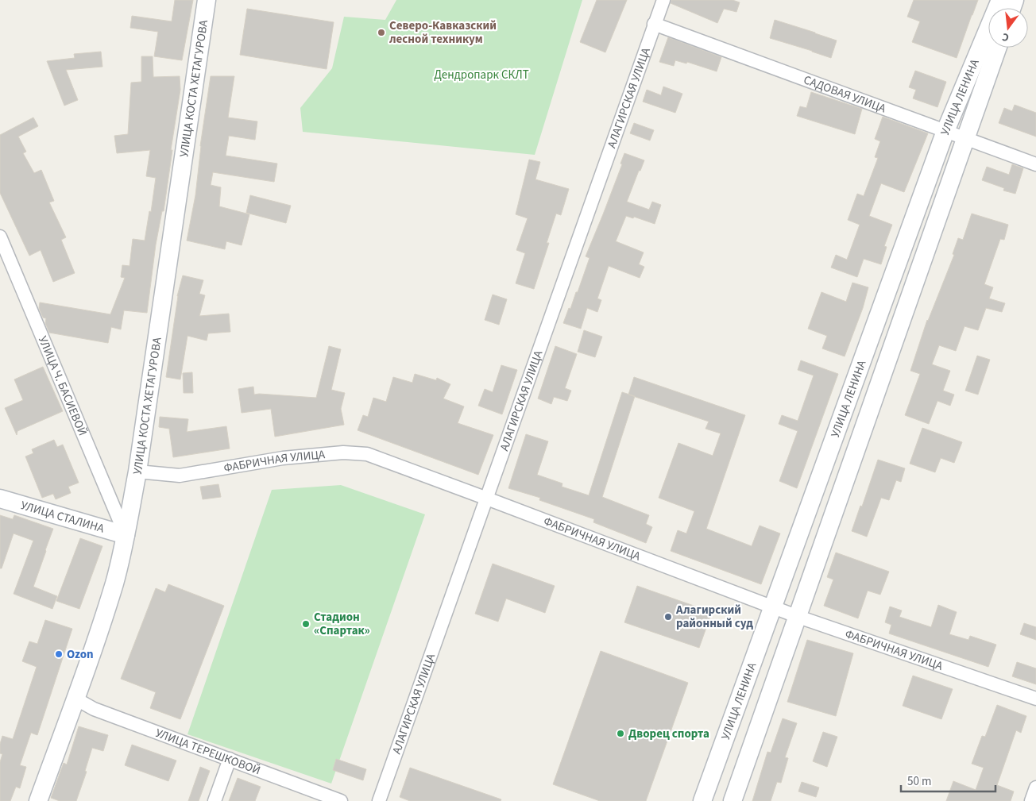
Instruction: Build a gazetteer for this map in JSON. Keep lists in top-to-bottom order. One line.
{"streets":{"street":["УЛИЦА КОСТА ХЕТАГУРОВА","САДОВАЯ УЛИЦА","АЛАГИРСКАЯ УЛИЦА","УЛИЦА ЛЕНИНА","УЛИЦА Ч. БАСИЕВОЙ","ФАБРИЧНАЯ УЛИЦА","УЛИЦА СТАЛИНА","УЛИЦА ТЕРЕШКОВОЙ"]},"crossings":[["УЛИЦА КОСТА ХЕТАГУРОВА","УЛИЦА Ч. БАСИЕВОЙ"],["УЛИЦА КОСТА ХЕТАГУРОВА","ФАБРИЧНАЯ УЛИЦА"],["УЛИЦА КОСТА ХЕТАГУРОВА","УЛИЦА СТАЛИНА"],["УЛИЦА КОСТА ХЕТАГУРОВА","УЛИЦА ТЕРЕШКОВОЙ"],["САДОВАЯ УЛИЦА","АЛАГИРСКАЯ УЛИЦА"],["САДОВАЯ УЛИЦА","УЛИЦА ЛЕНИНА"],["АЛАГИРСКАЯ УЛИЦА","ФАБРИЧНАЯ УЛИЦА"],["УЛИЦА ЛЕНИНА","ФАБРИЧНАЯ УЛИЦА"],["УЛИЦА Ч. БАСИЕВОЙ","УЛИЦА СТАЛИНА"]],"parks":["Дендропарк СКЛТ"],"places":["Северо-Кавказский лесной техникум","Алагирский районный суд","Стадион «Спартак»","Ozon","Дворец спорта"],"scale_bar":"50 m","north":"bottom"}
